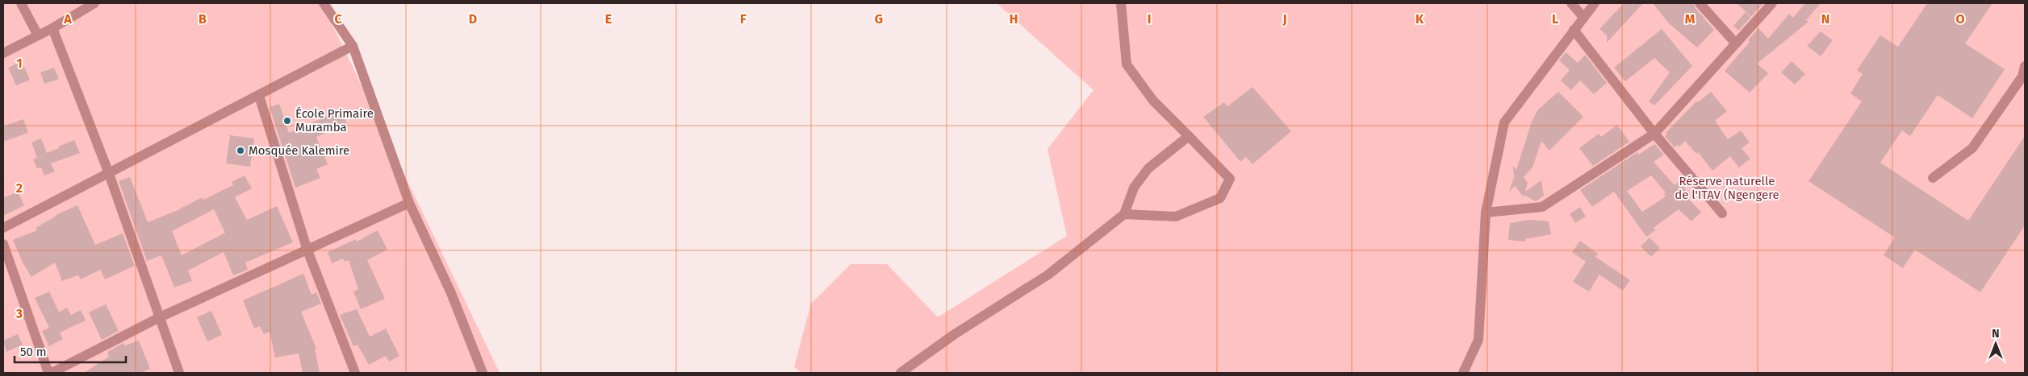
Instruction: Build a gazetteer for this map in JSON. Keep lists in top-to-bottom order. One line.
{"parks":["Réserve naturelle de l'ITAV (Ngengere"],"places":["École Primaire Muramba","Mosquée Kalemire"],"scale_bar":"50 m","north":"top","grid":{"columns":["A","B","C","D","E","F","G","H","I","J","K","L","M","N","O"],"rows":["1","2","3"]}}
